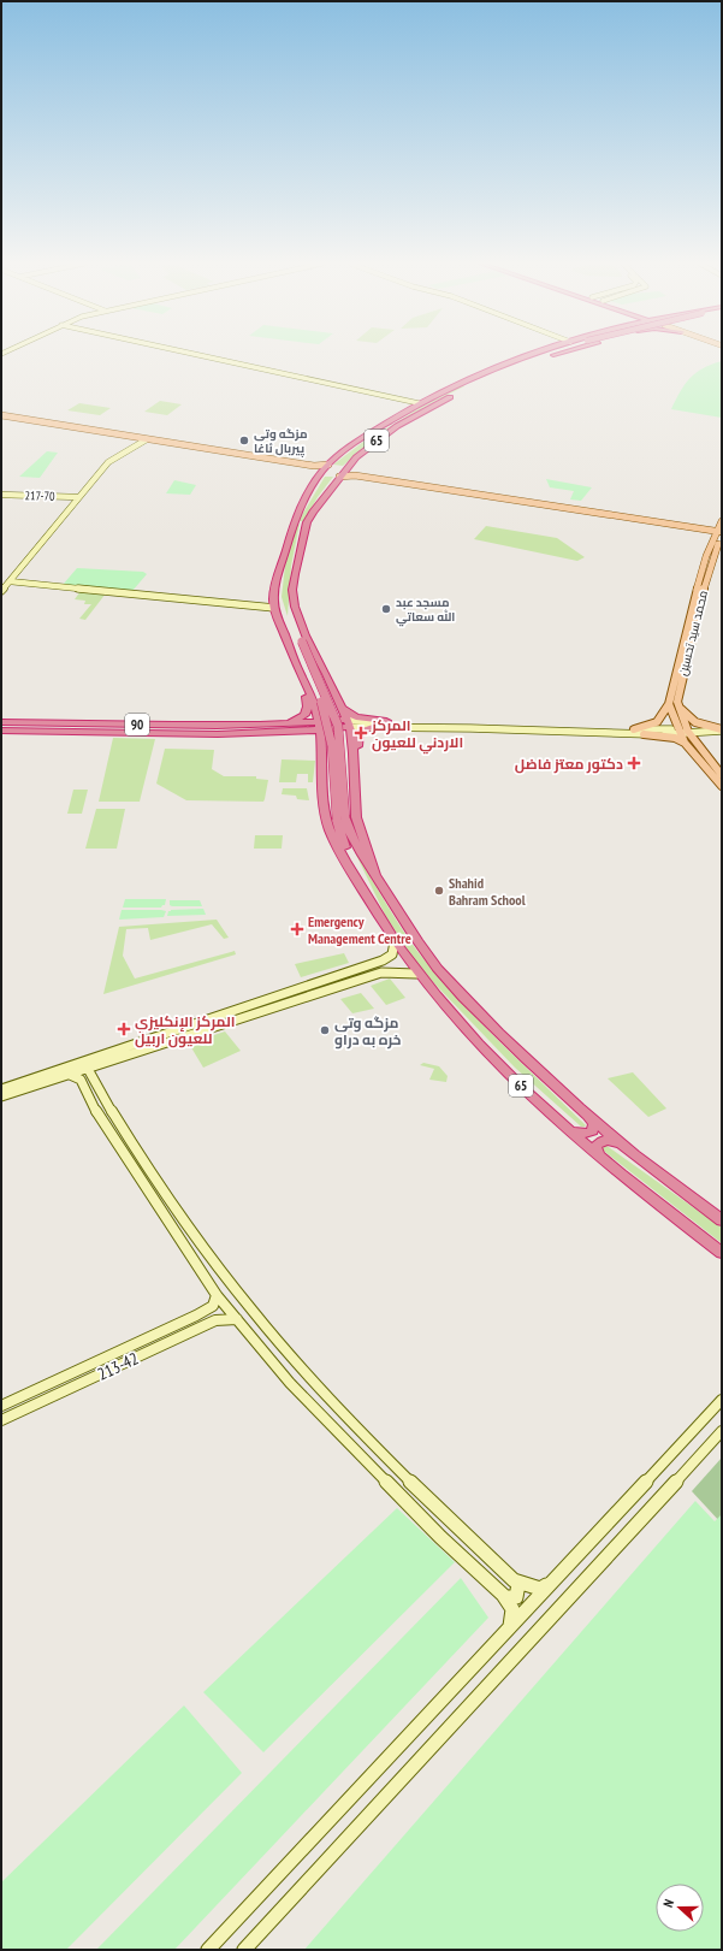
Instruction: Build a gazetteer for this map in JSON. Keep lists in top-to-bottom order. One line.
{"streets":{"highway":["65","90"],"main road":["محمد سید تحسین"],"street":["217-70","213-42"]},"places":{"other":["مزگه وتى پيربال ئاغا","مسجد عبد الله سعاتي","Shahid Bahram School","مزگه وتى خره به دراو"],"health":["المركز الاردني للعيون","دكتور معتز فاضل","Emergency Management Centre","المركز الإنكليزي للعيون اربيل"]},"north":"left"}
